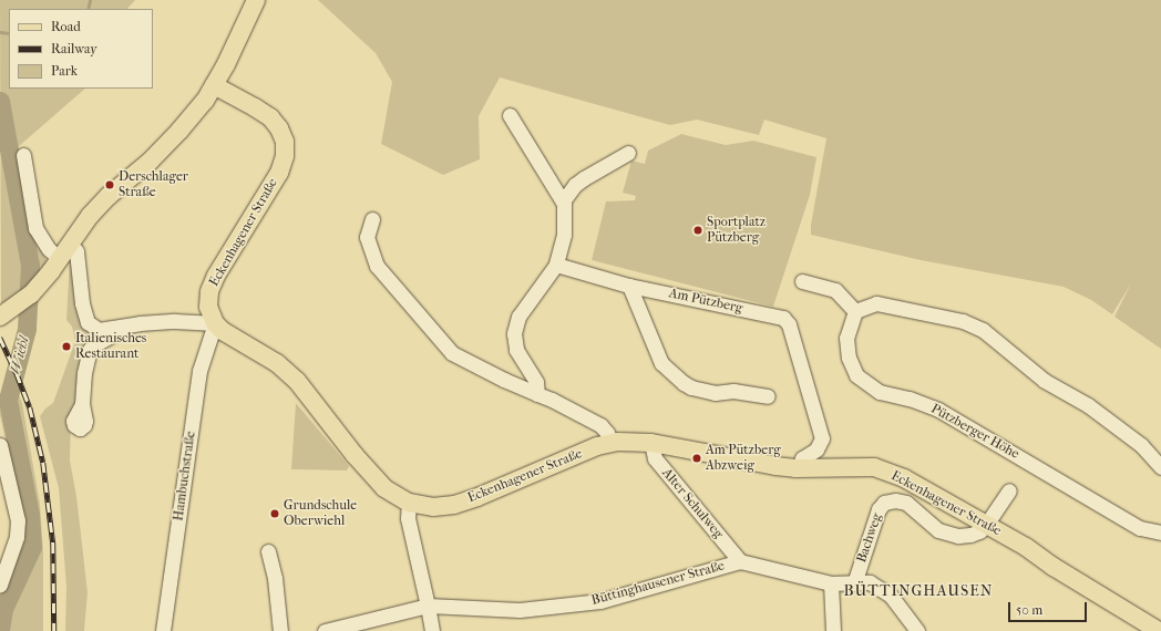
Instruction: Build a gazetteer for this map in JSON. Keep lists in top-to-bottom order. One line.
{"streets":{"main road":["Eckenhagener Straße"],"street":["Am Pützberg","Pützberger Höhe","Hambuchstraße","Alter Schulweg","Bachweg","Büttinghausener Straße"]},"crossings":[["Eckenhagener Straße","Am Pützberg"],["Eckenhagener Straße","Hambuchstraße"],["Eckenhagener Straße","Alter Schulweg"],["Eckenhagener Straße","Bachweg"],["Alter Schulweg","Büttinghausener Straße"],["Bachweg","Büttinghausener Straße"]],"districts":["BÜTTINGHAUSEN"],"water":["Wiehl"],"places":["Derschlager Straße","Sportplatz Pützberg","Italienisches Restaurant","Am Pützberg Abzweig","Grundschule Oberwiehl"],"legend":["Road","Railway","Park"],"scale_bar":"50 m"}
